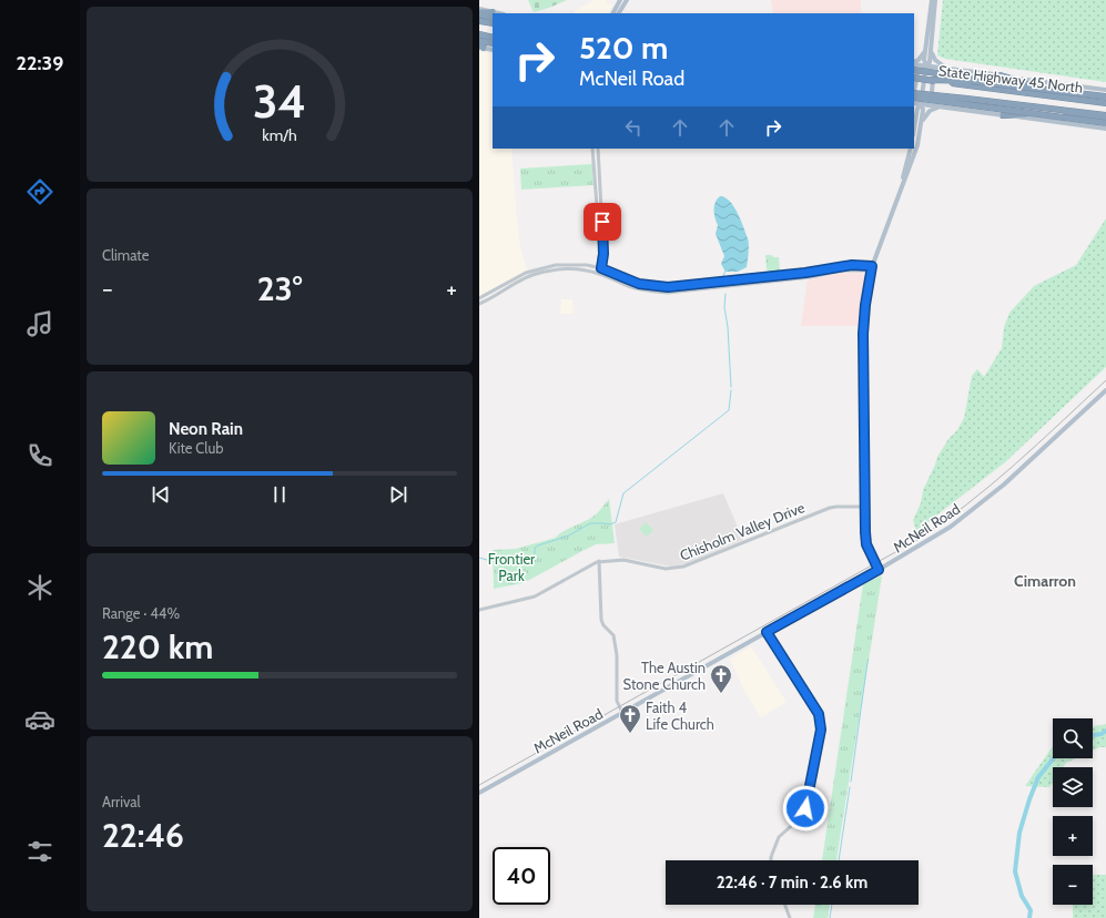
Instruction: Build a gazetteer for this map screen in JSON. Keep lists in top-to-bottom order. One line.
{"streets":{"highway":["State Highway 45 North"],"main road":["McNeil Road"],"street":["Chisholm Valley Drive"]},"districts":["Cimarron"],"parks":["Frontier Park"],"places":{"church":["The Austin Stone Church","Faith 4 Life Church"]},"page":{"tabs":"22:39","turn":["520 m","McNeil Road"],"tile":["Climate",["Range · 44%","220 km"],["Arrival","22:46"]],"heat":["−","23°","+"],"song":["Neon Rain","Kite Club"],"map_buttons":["+","−"],"limit":"40","trip":"22:46 · 7 min · 2.6 km","gauge":["34","km/h"]}}
